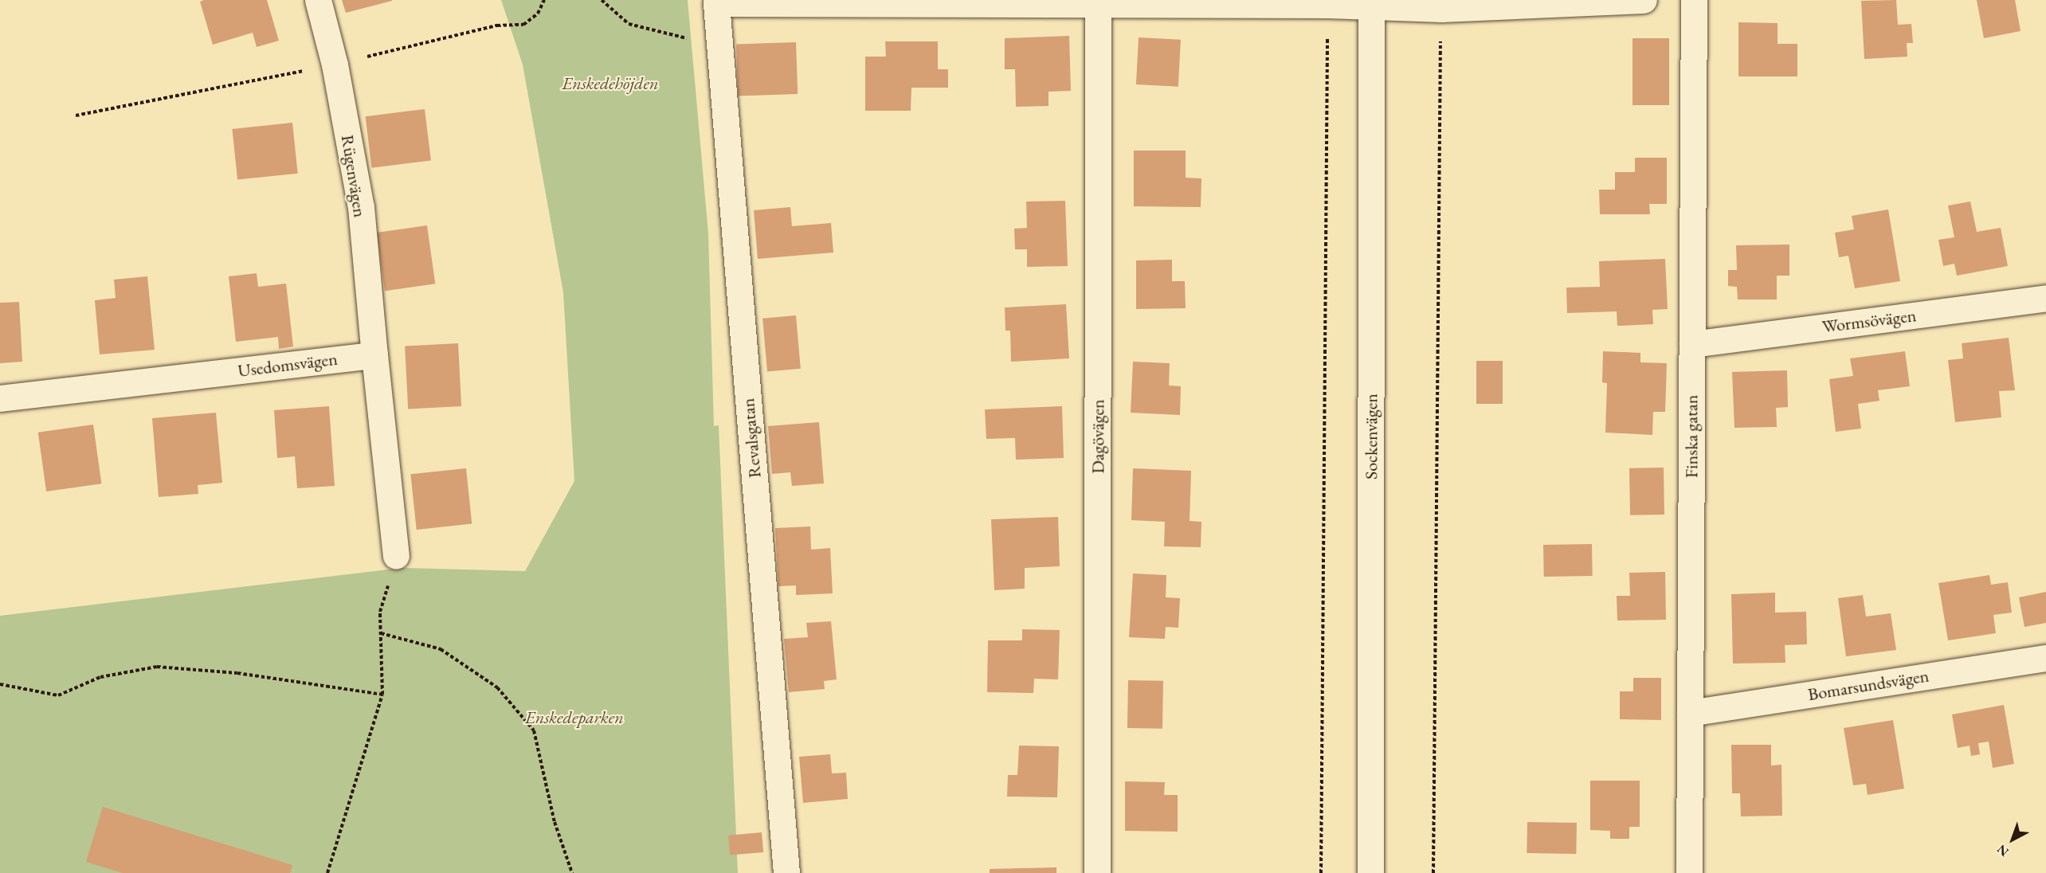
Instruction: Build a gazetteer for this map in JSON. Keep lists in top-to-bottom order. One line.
{"streets":{"street":["Rügenvägen","Wormsövägen","Usedomsvägen","Dagövägen","Sockenvägen","Finska gatan","Revalsgatan","Bomarsundsvägen"]},"crossings":[["Rügenvägen","Usedomsvägen"],["Wormsövägen","Finska gatan"],["Dagövägen","Revalsgatan"],["Finska gatan","Bomarsundsvägen"]],"parks":["Enskedehöjden","Enskedeparken"],"north":"bottom left"}
